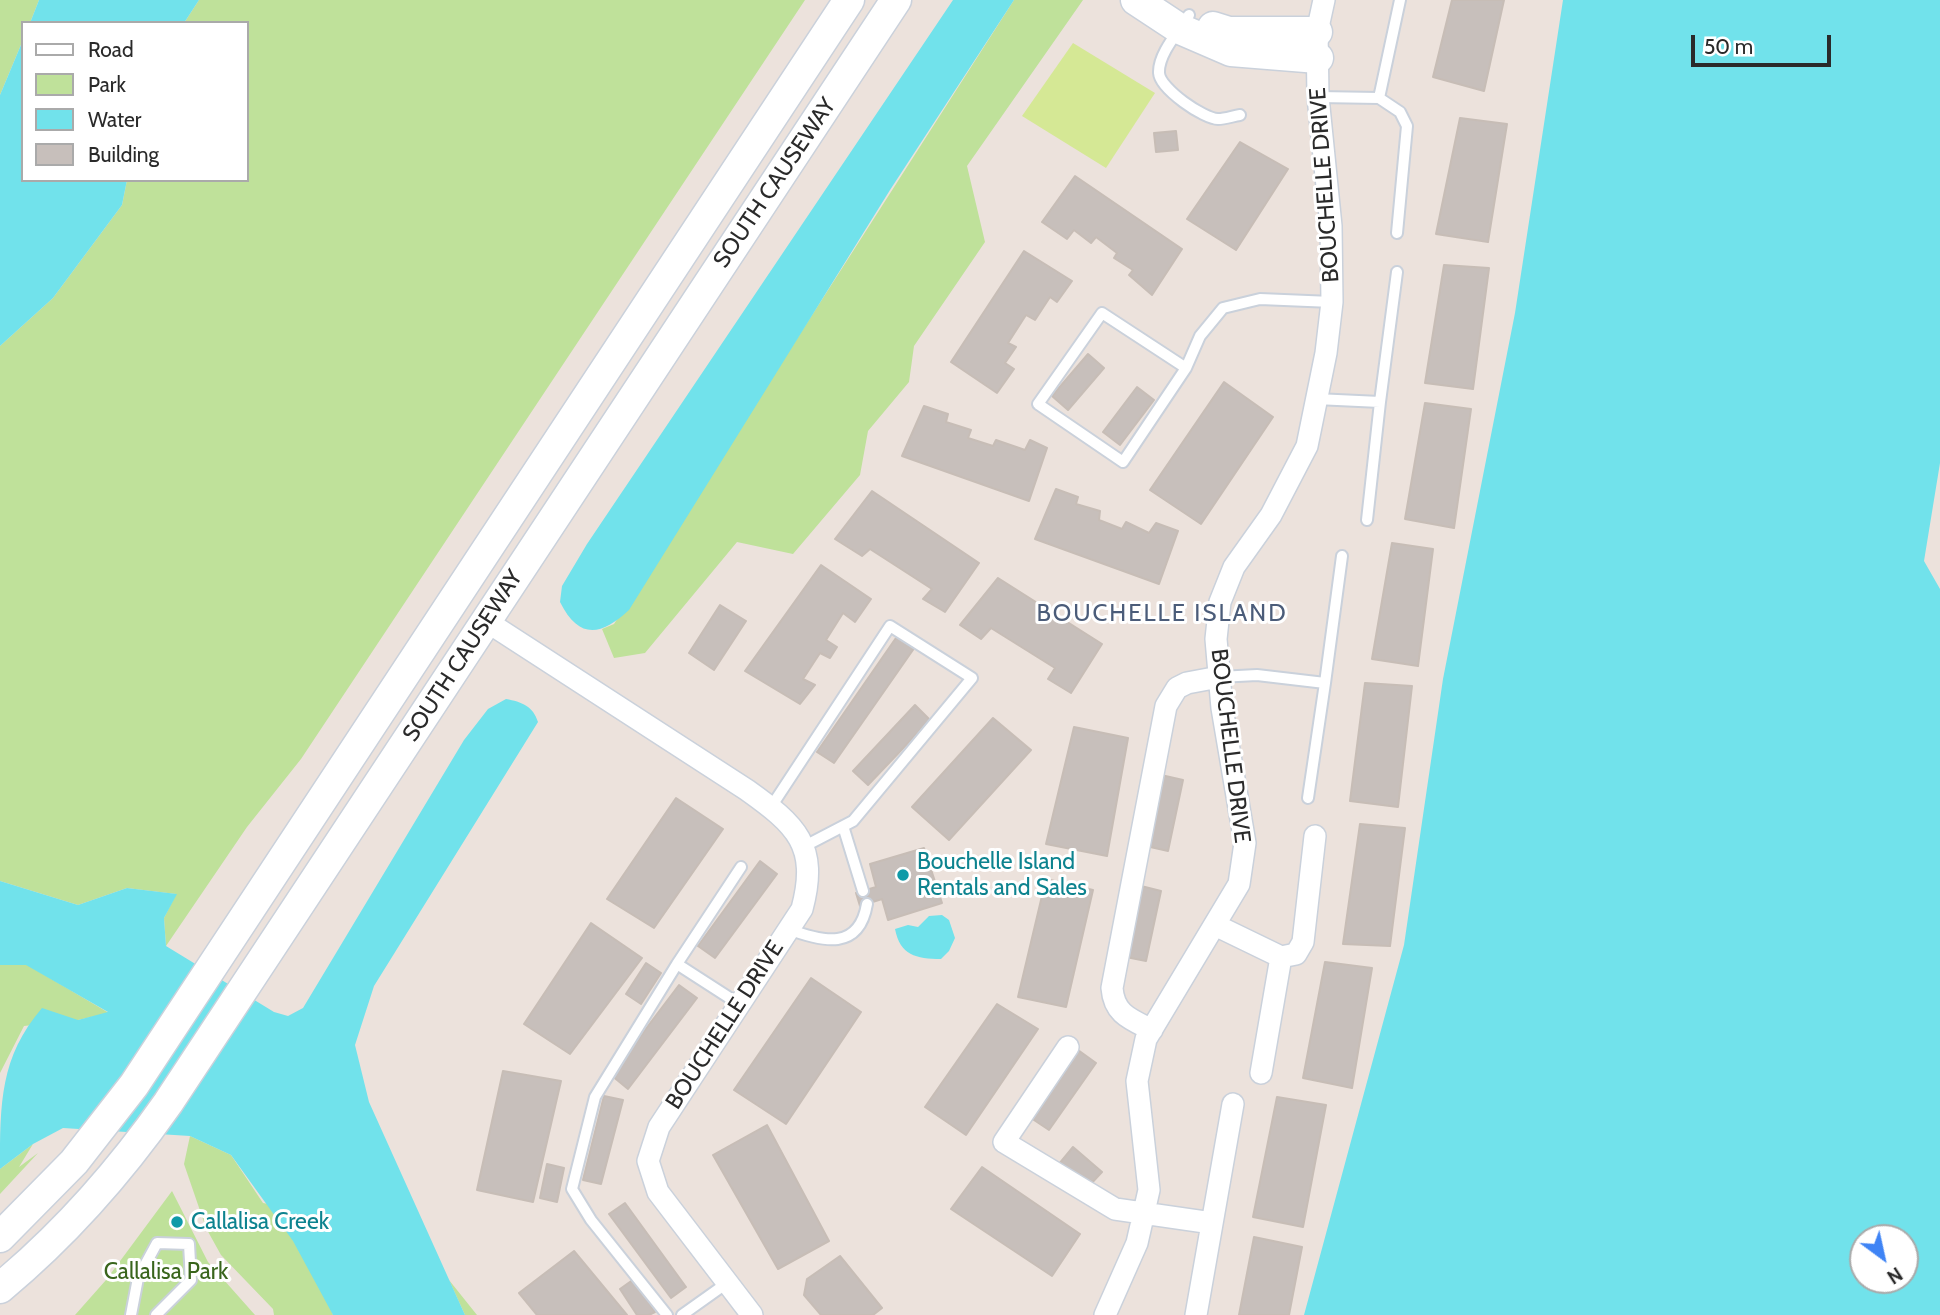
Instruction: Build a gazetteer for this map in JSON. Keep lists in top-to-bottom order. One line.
{"streets":{"main road":["SOUTH CAUSEWAY"],"street":["BOUCHELLE DRIVE"]},"crossings":[["SOUTH CAUSEWAY","BOUCHELLE DRIVE"]],"districts":["BOUCHELLE ISLAND"],"parks":["Callalisa Park"],"places":["Bouchelle Island Rentals and Sales","Callalisa Creek"],"legend":["Road","Park","Water","Building"],"scale_bar":"50 m","north":"bottom right"}
